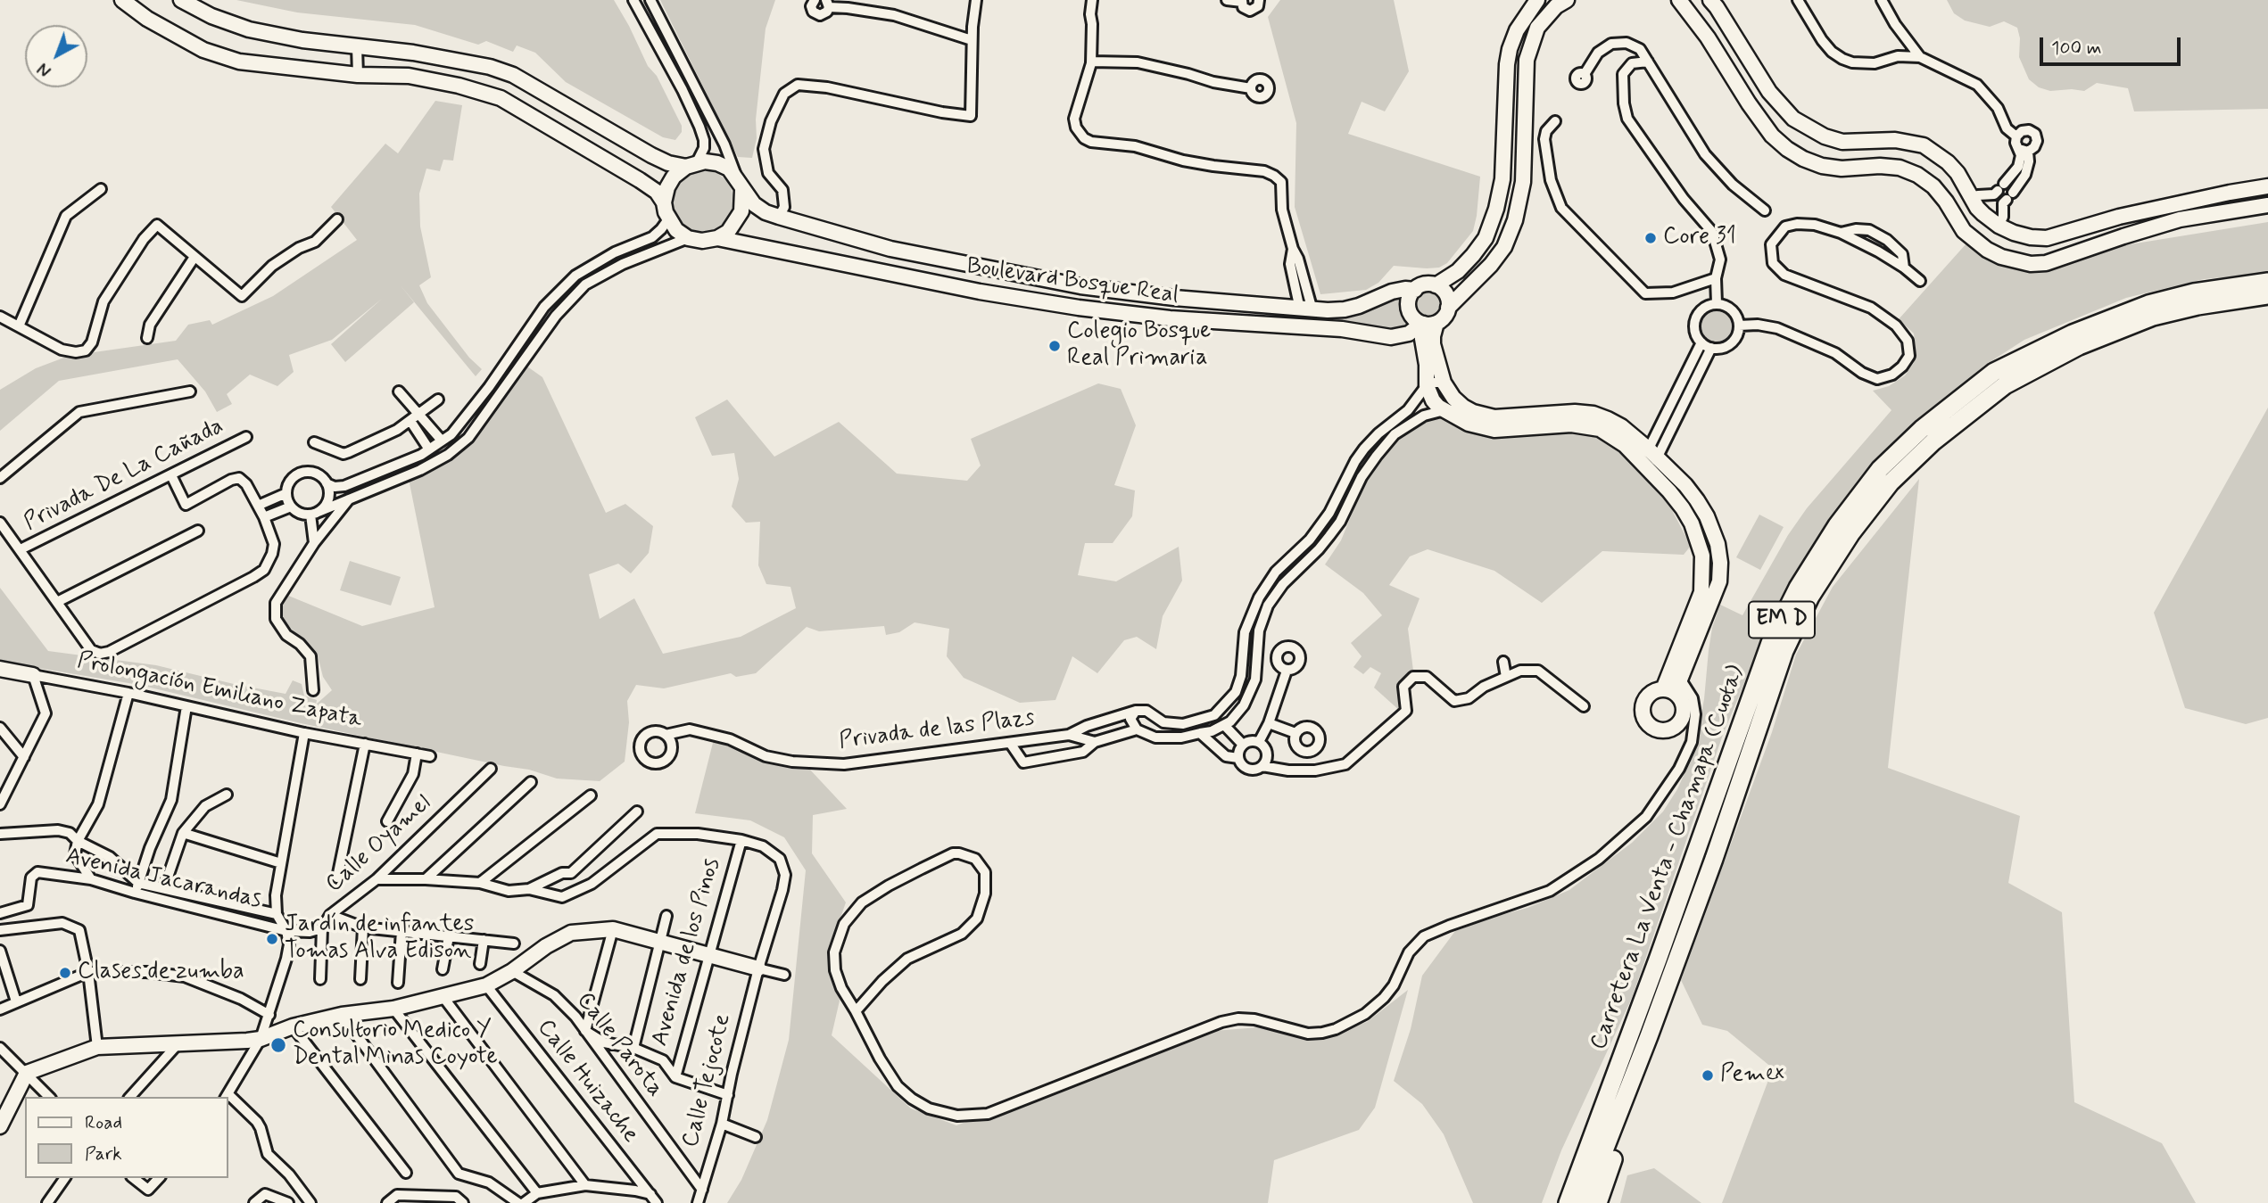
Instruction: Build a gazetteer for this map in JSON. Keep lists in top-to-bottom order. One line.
{"streets":{"highway":["EM D","Carretera La Venta - Chamapa (Cuota)"],"street":["Boulevard Bosque Real","Privada De La Cañada","Prolongación Emiliano Zapata","Privada de las Plazs","Calle Oyamel","Avenida Jacarandas","Avenida de los Pinos","Calle Parota","Calle Tejocote","Calle Huizache"]},"crossings":[["Calle Oyamel","Avenida Jacarandas"],["Calle Oyamel","Avenida de los Pinos"],["Avenida de los Pinos","Calle Parota"],["Avenida de los Pinos","Calle Tejocote"],["Calle Parota","Calle Tejocote"]],"places":["Core 31","Colegio Bosque Real Primaria","Jardín de infantes Tomas Alva Edison","Clases de zumba","Consultorio Medico Y Dental Minas Coyote","Pemex"],"legend":["Road","Park"],"scale_bar":"100 m","north":"bottom left"}
